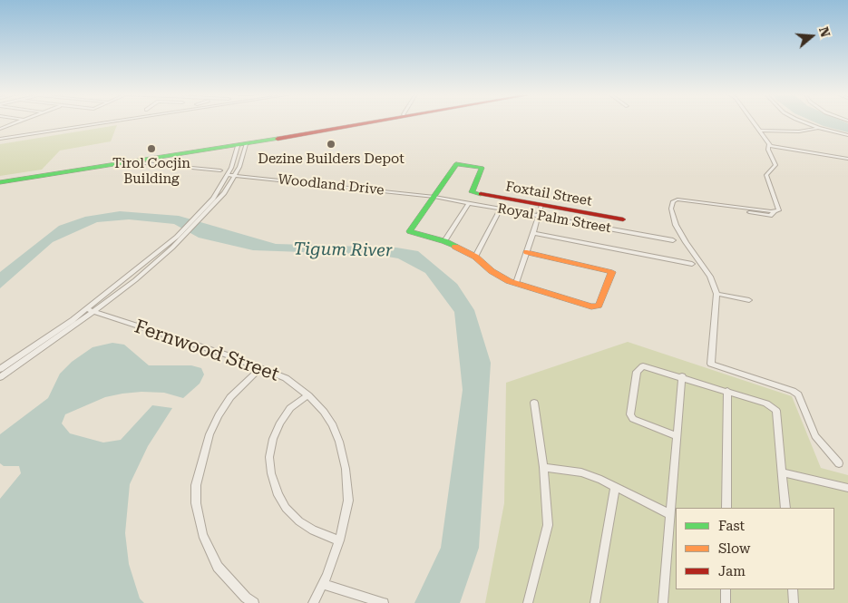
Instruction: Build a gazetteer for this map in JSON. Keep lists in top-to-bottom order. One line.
{"streets":{"main road":["Foxtail Street"],"street":["Woodland Drive","Royal Palm Street","Fernwood Street"]},"crossings":[["Woodland Drive","Foxtail Street"],["Woodland Drive","Royal Palm Street"],["Foxtail Street","Royal Palm Street"]],"water":["Tigum River"],"places":["Dezine Builders Depot","Tirol Cocjin Building"],"legend":["Fast","Slow","Jam"],"north":"right"}
